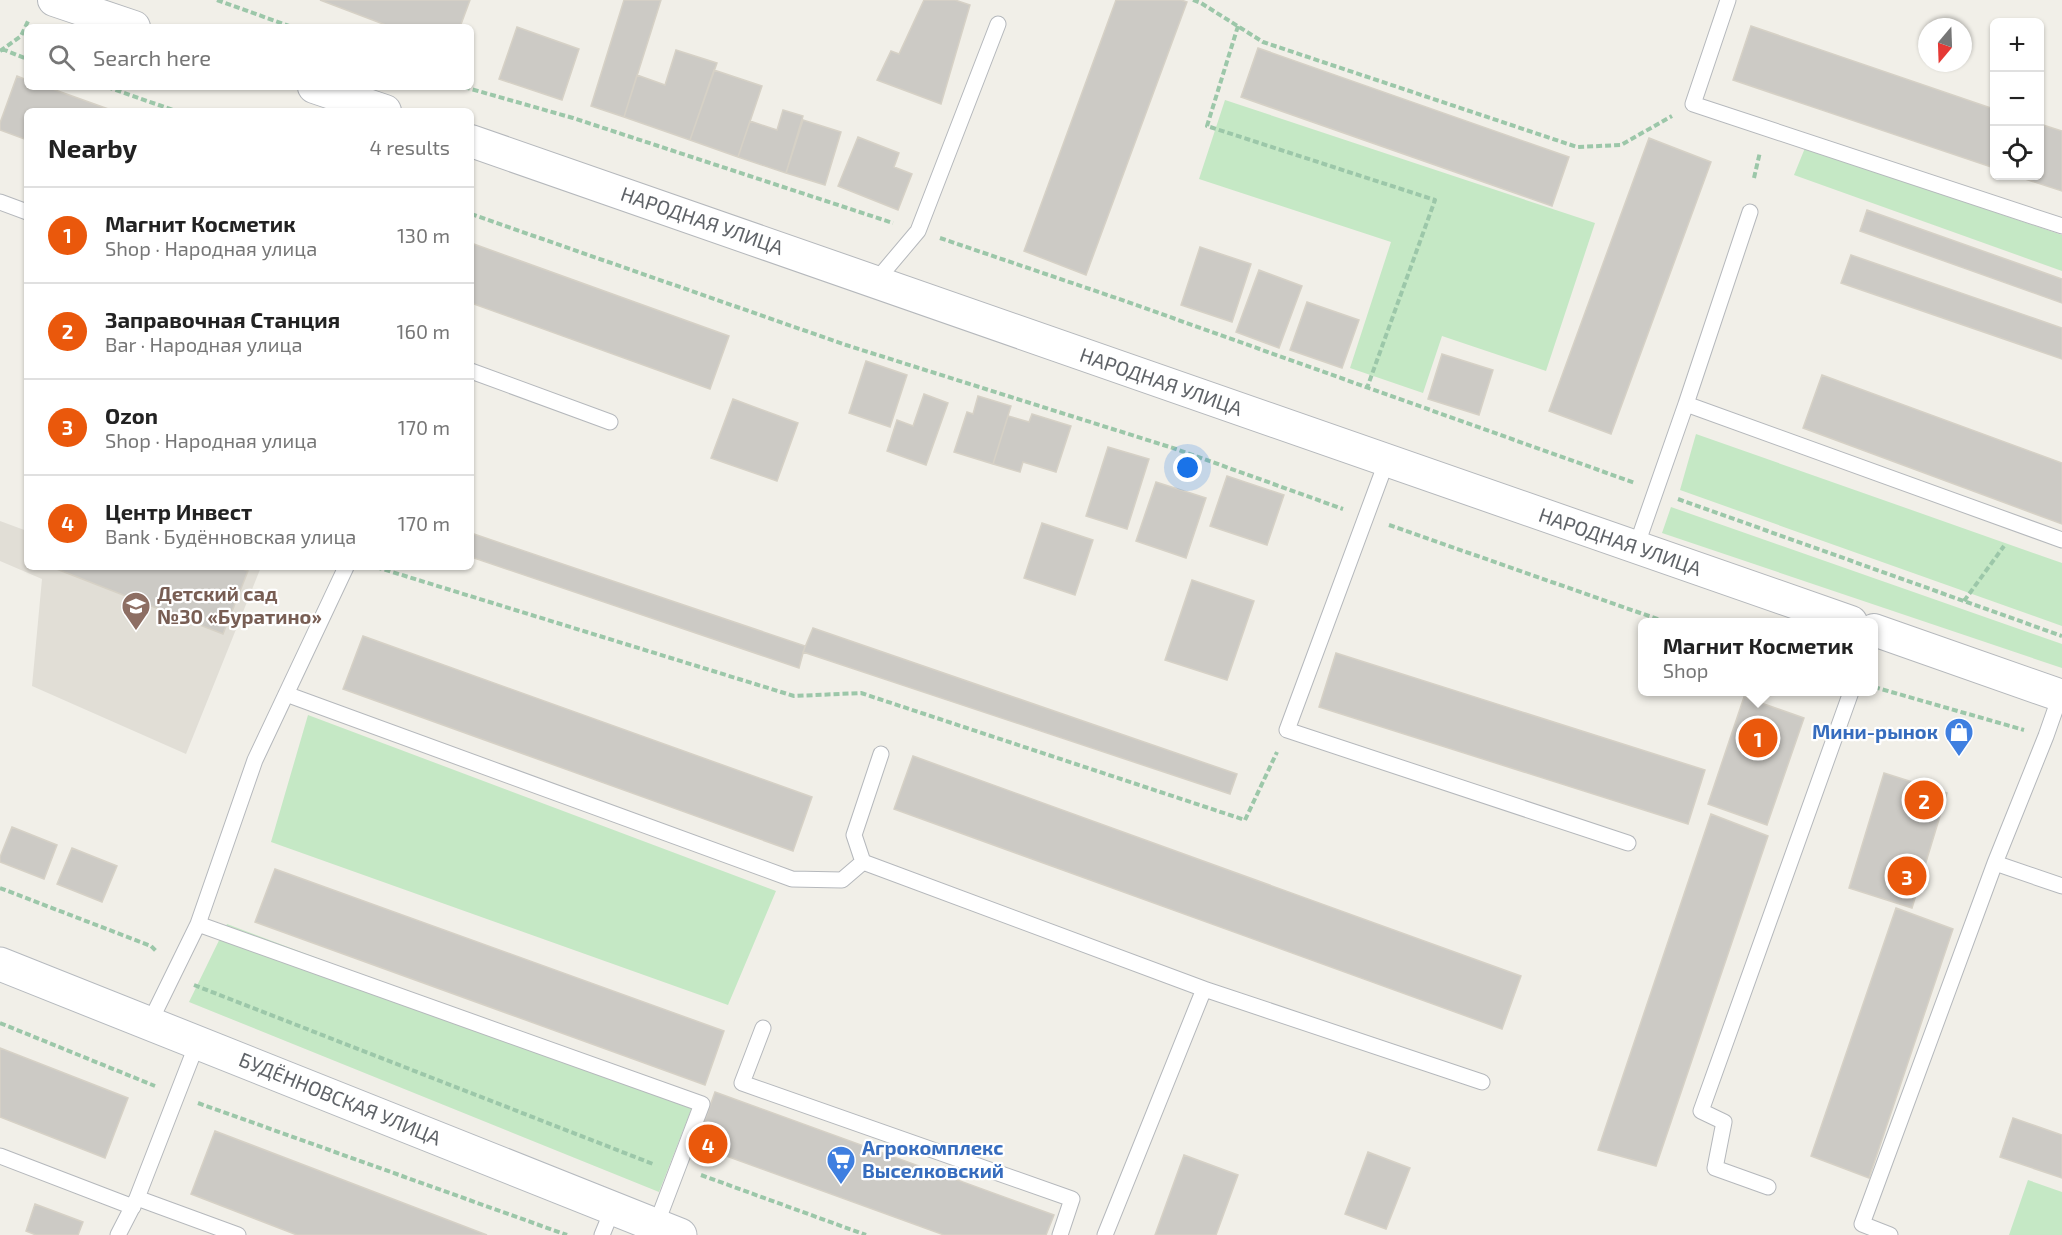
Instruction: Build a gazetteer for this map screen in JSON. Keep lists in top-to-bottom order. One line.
{"streets":{"street":["НАРОДНАЯ УЛИЦА","БУДЁННОВСКАЯ УЛИЦА"]},"places":{"school or university":["Детский сад №30 «Буратино»"],"shop":["Мини-рынок"],"supermarket":["Агрокомплекс Выселковский"]},"north":"bottom","page":{"map_buttons":["+","−"],"search":"Search here","heading":["Nearby","4 results"],"list":[{"mark":"1","name":"Магнит Косметик","note":"Shop · Народная улица","value":"130 m"},{"mark":"2","name":"Заправочная Станция","note":"Bar · Народная улица","value":"160 m"},{"mark":"3","name":"Ozon","note":"Shop · Народная улица","value":"170 m"},{"mark":"4","name":"Центр Инвест","note":"Bank · Будённовская улица","value":"170 m"}],"popup":["Магнит Косметик","Shop"],"pins":["1","2","3","4"]}}
